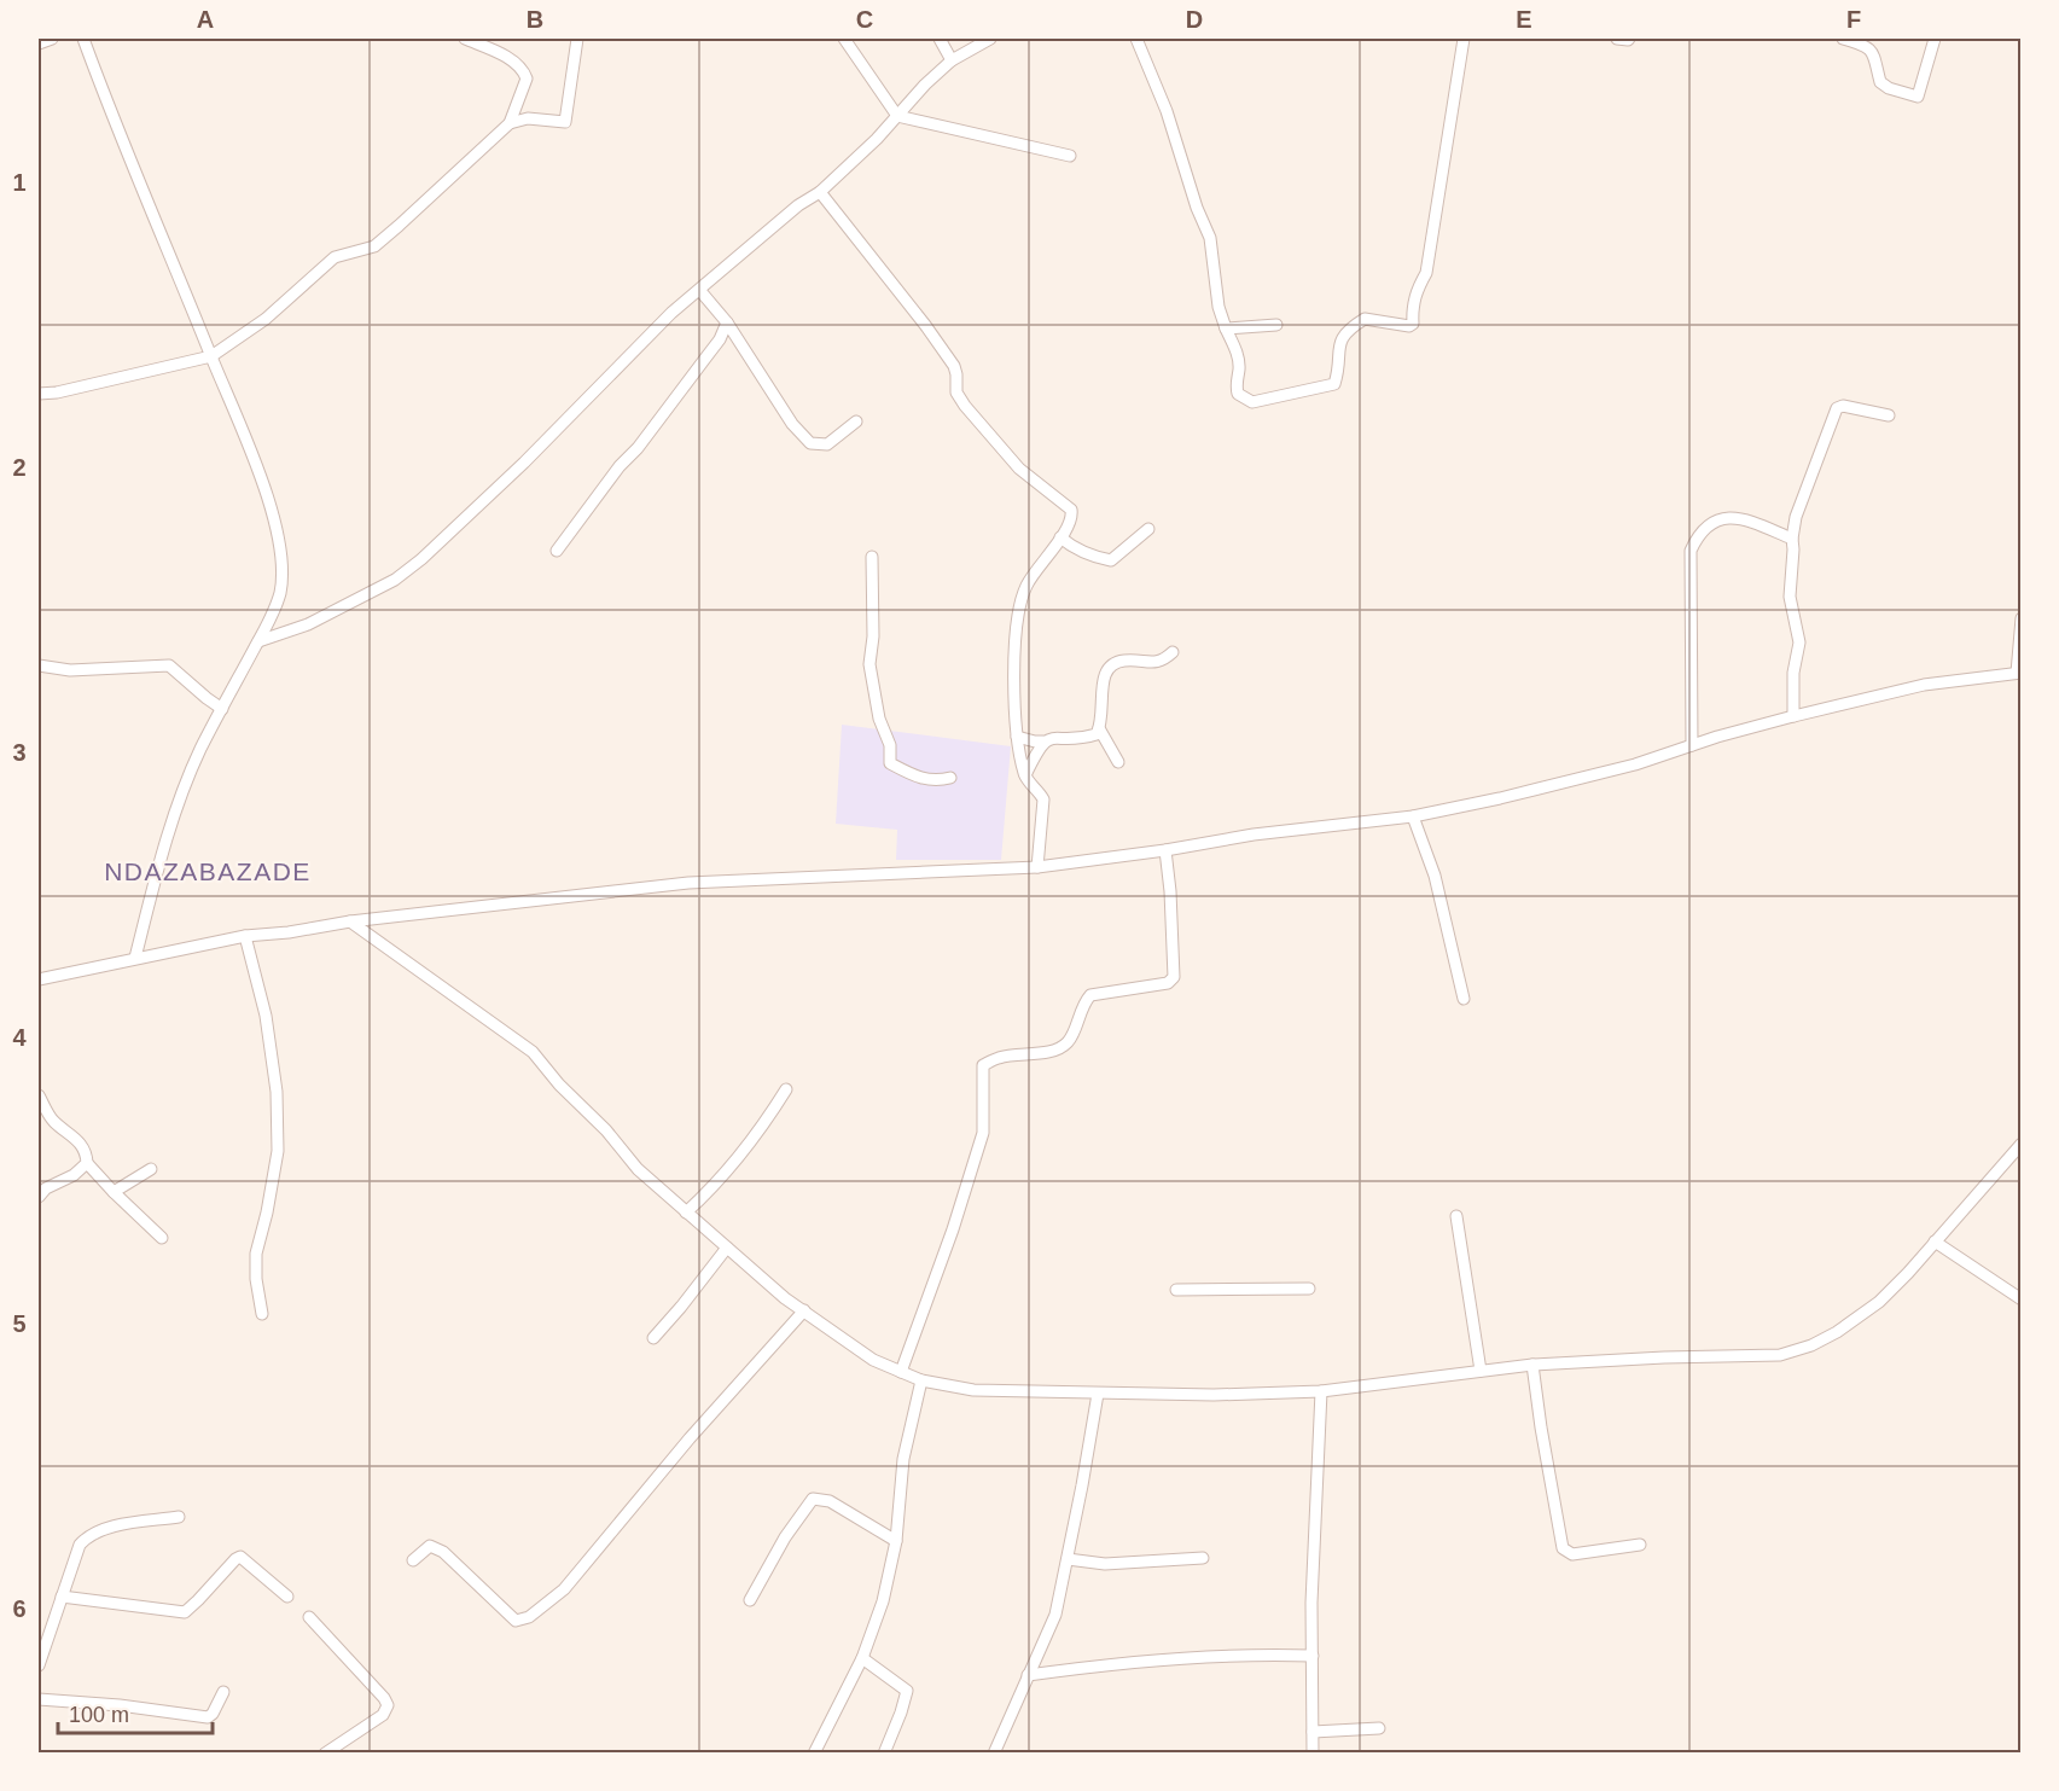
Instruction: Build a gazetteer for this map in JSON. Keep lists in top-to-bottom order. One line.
{"districts":["NDAZABAZADE"],"scale_bar":"100 m","grid":{"columns":["A","B","C","D","E","F"],"rows":["1","2","3","4","5","6"]}}
